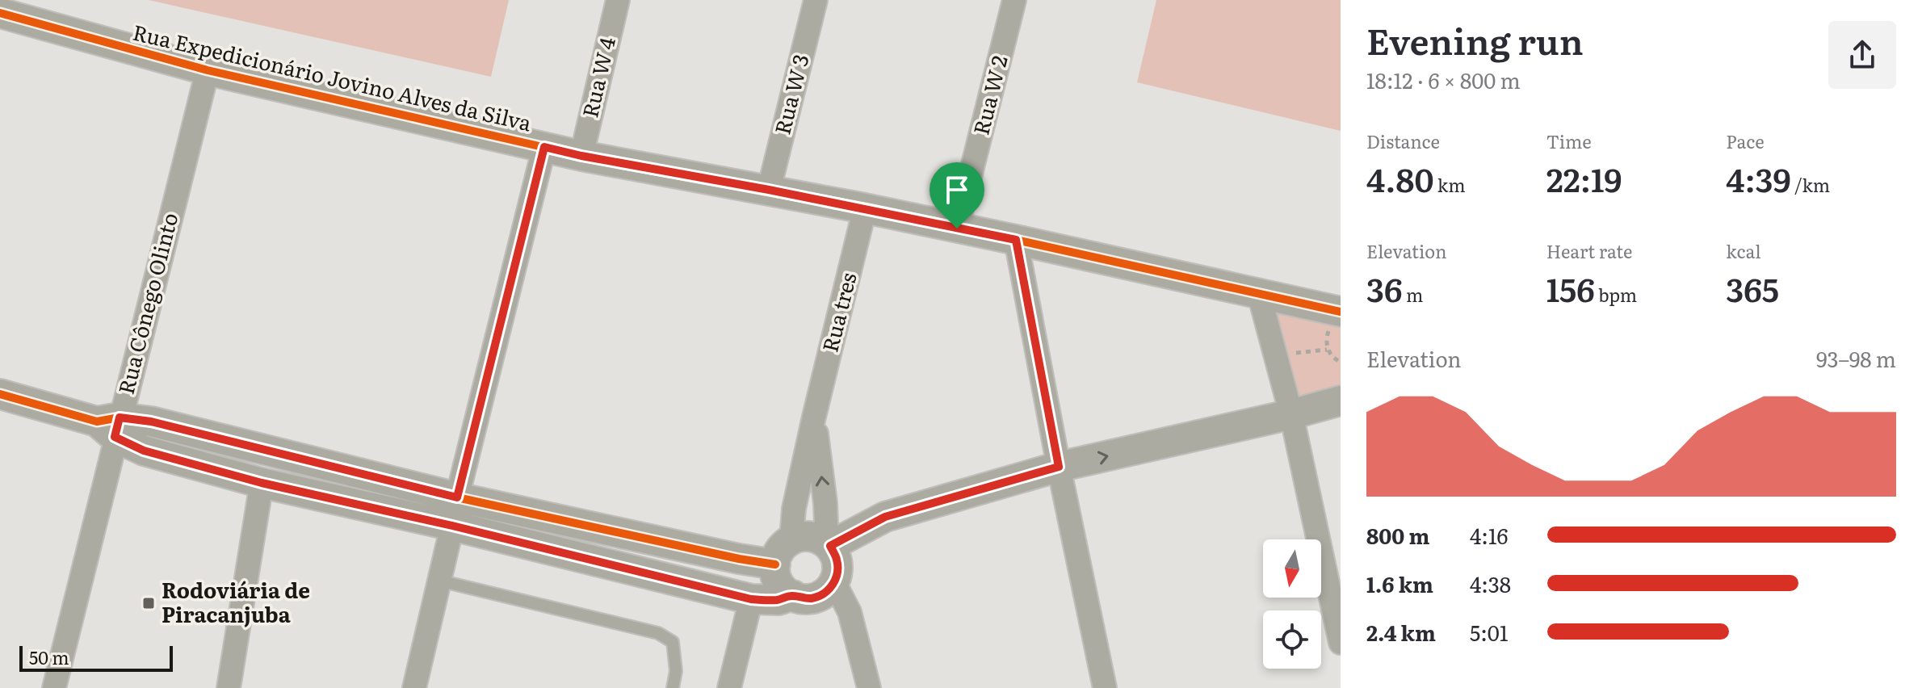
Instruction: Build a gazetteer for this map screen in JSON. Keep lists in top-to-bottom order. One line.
{"streets":{"street":["Rua W 4","Rua Expedicionário Jovino Alves da Silva","Rua W 3","Rua W 2","Rua Cônego Olinto","Rua tres"]},"crossings":[["Rua W 4","Rua Expedicionário Jovino Alves da Silva"],["Rua Expedicionário Jovino Alves da Silva","Rua W 3"],["Rua Expedicionário Jovino Alves da Silva","Rua W 2"],["Rua Expedicionário Jovino Alves da Silva","Rua Cônego Olinto"],["Rua Expedicionário Jovino Alves da Silva","Rua tres"]],"places":{"transit":["Rodoviária de Piracanjuba"]},"scale_bar":"50 m","north":"bottom","page":{"heading":["Evening run","18:12 · 6 × 800 m"],"stats":[["Distance","4.80 km"],["Time","22:19"],["Pace","4:39 /km"],["Elevation","36 m"],["Heart rate","156 bpm"],["kcal","365"]],"chart":["Elevation","93–98 m"],"list":[{"name":"800 m","note":"4:16"},{"name":"1.6 km","note":"4:38"},{"name":"2.4 km","note":"5:01"}],"scale":"50 m"}}
